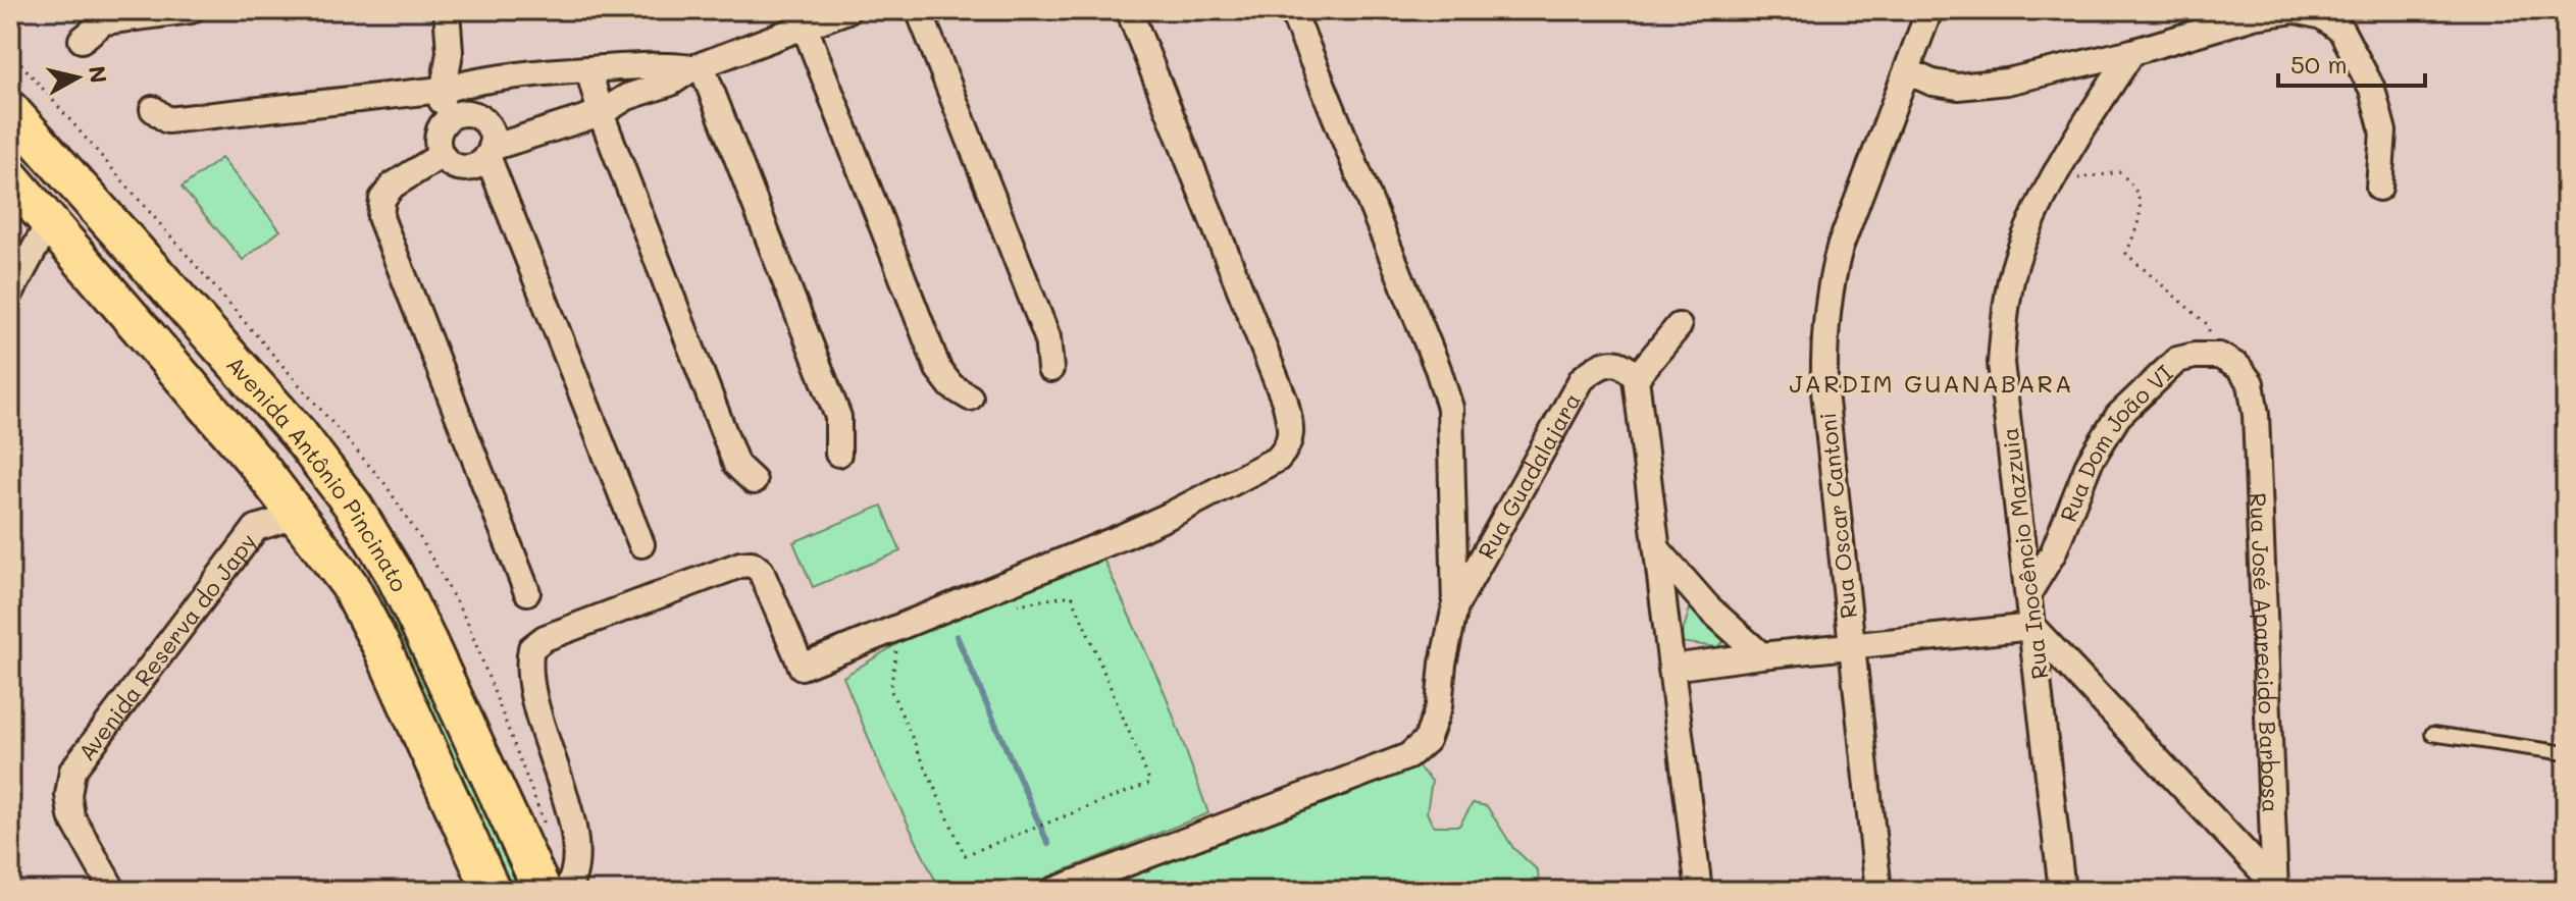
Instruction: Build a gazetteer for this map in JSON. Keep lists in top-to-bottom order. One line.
{"streets":{"main road":["Avenida Antônio Pincinato"],"street":["Rua Dom João VI","Rua Guadalajara","Rua Oscar Cantoni","Rua Inocêncio Mazzuia","Avenida Reserva do Japy","Rua José Aparecido Barbosa"]},"crossings":[["Rua Dom João VI","Rua Inocêncio Mazzuia"],["Rua Dom João VI","Rua José Aparecido Barbosa"],["Avenida Antônio Pincinato","Avenida Reserva do Japy"]],"districts":["JARDIM GUANABARA"],"scale_bar":"50 m","north":"right"}
